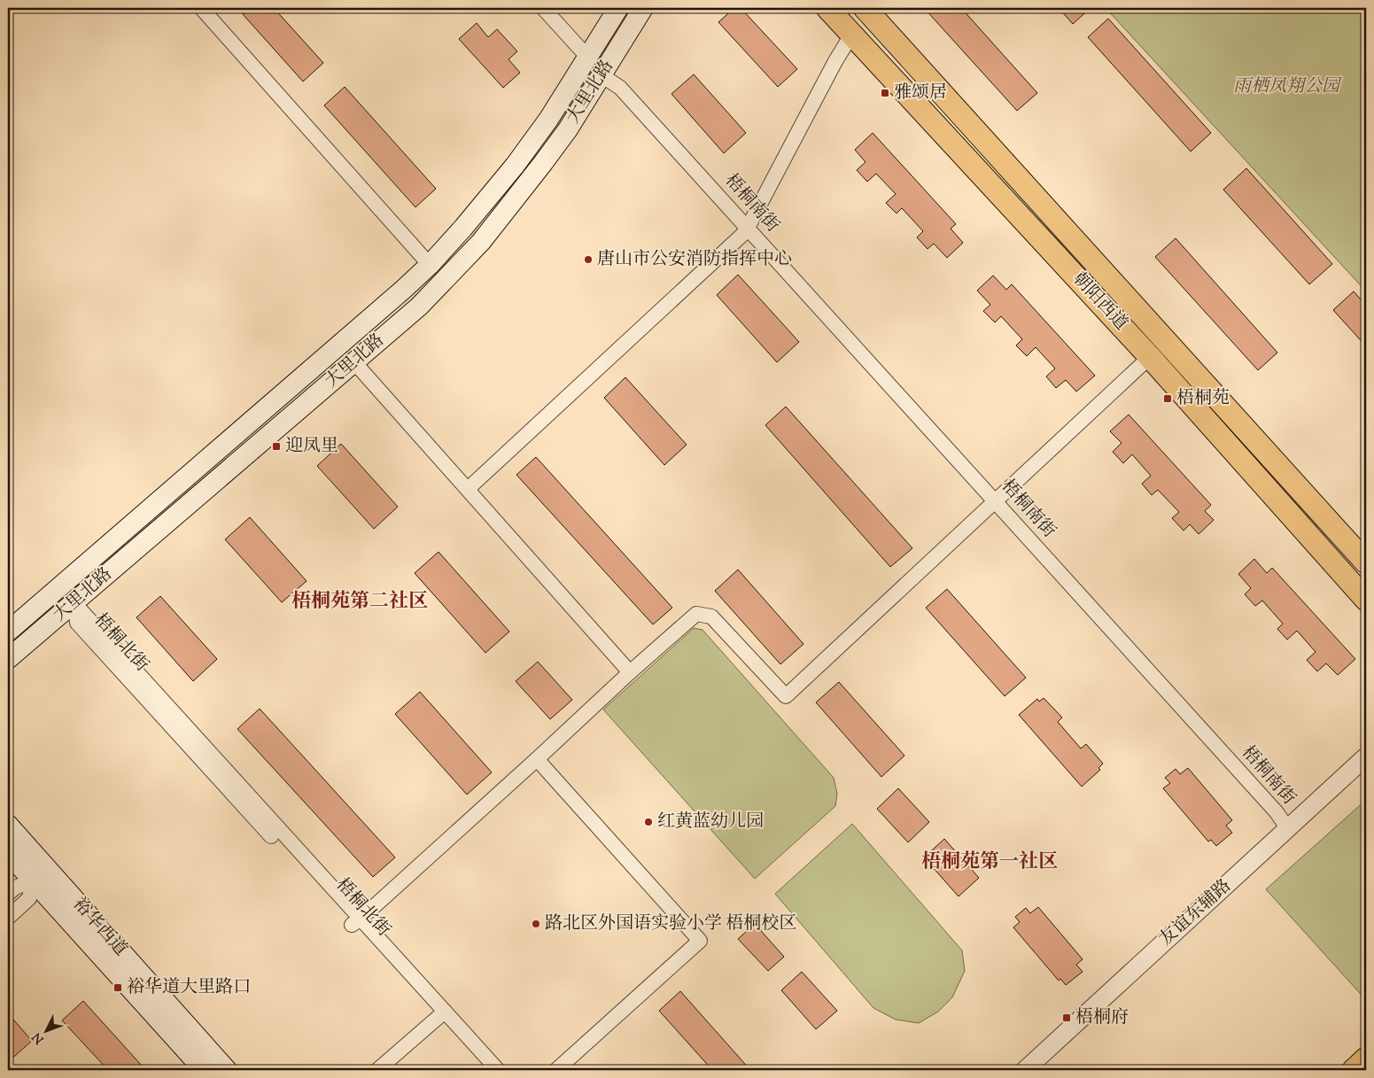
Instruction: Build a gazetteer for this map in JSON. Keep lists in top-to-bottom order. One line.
{"streets":{"main road":["大里北路","朝阳西道","裕华西道"],"street":["梧桐南街","梧桐北街","友谊东辅路"]},"crossings":[["大里北路","梧桐南街"],["大里北路","梧桐北街"],["梧桐南街","友谊东辅路"]],"districts":["梧桐苑第二社区","梧桐苑第一社区"],"parks":["雨栖凤翔公园"],"places":{"transit":["雅颂居","梧桐苑","迎凤里","裕华道大里路口","梧桐府"],"other":["唐山市公安消防指挥中心","红黄蓝幼儿园","路北区外国语实验小学 梧桐校区"]},"north":"bottom left"}
